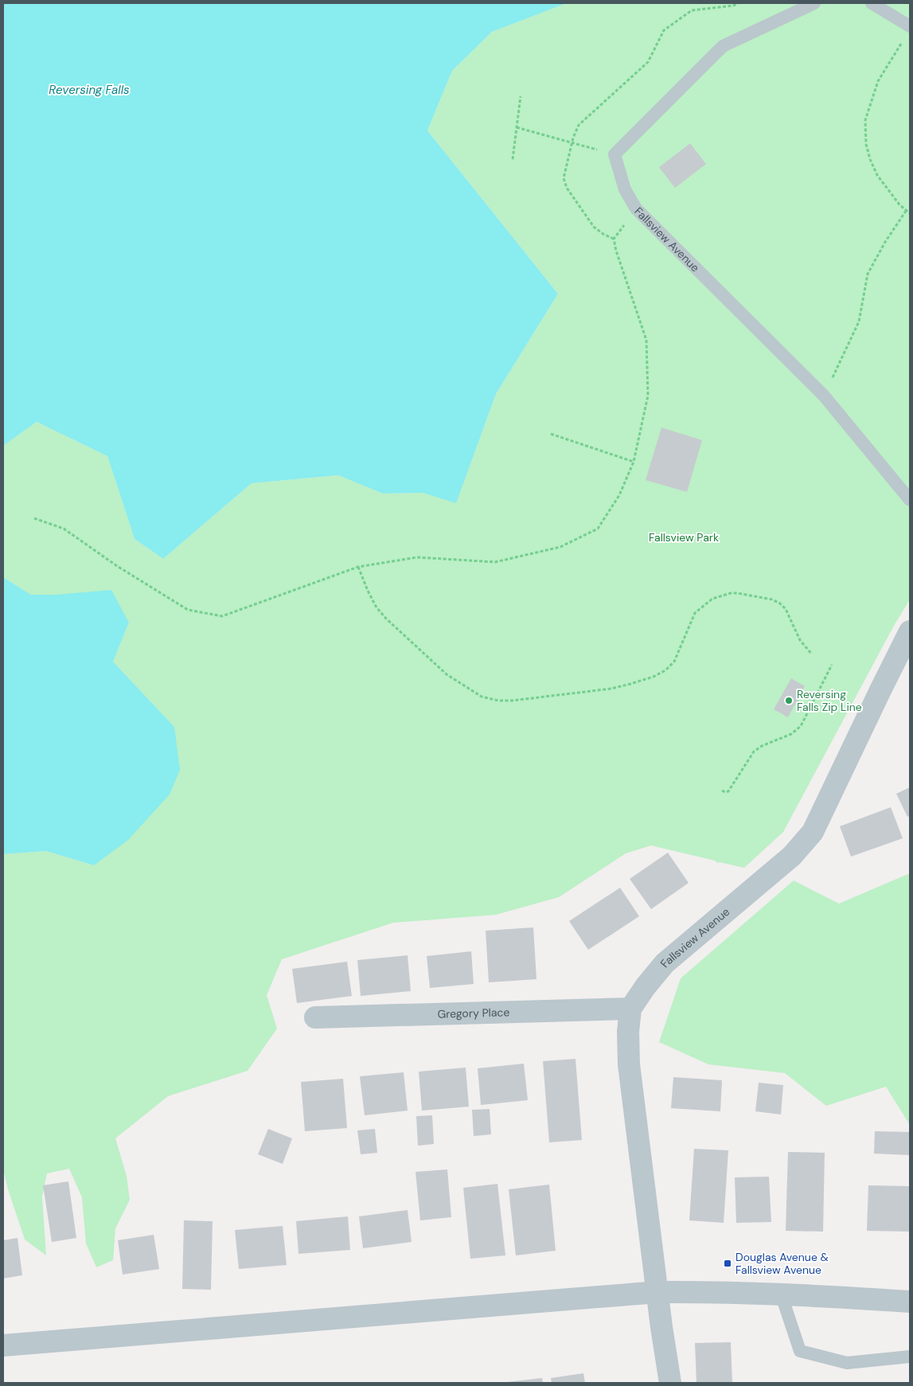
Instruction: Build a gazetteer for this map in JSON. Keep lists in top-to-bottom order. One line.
{"streets":{"street":["Fallsview Avenue","Gregory Place"]},"crossings":[["Fallsview Avenue","Gregory Place"]],"water":["Reversing Falls"],"parks":["Fallsview Park"],"places":{"other":["Reversing Falls Zip Line"],"transit":["Douglas Avenue & Fallsview Avenue"]}}
